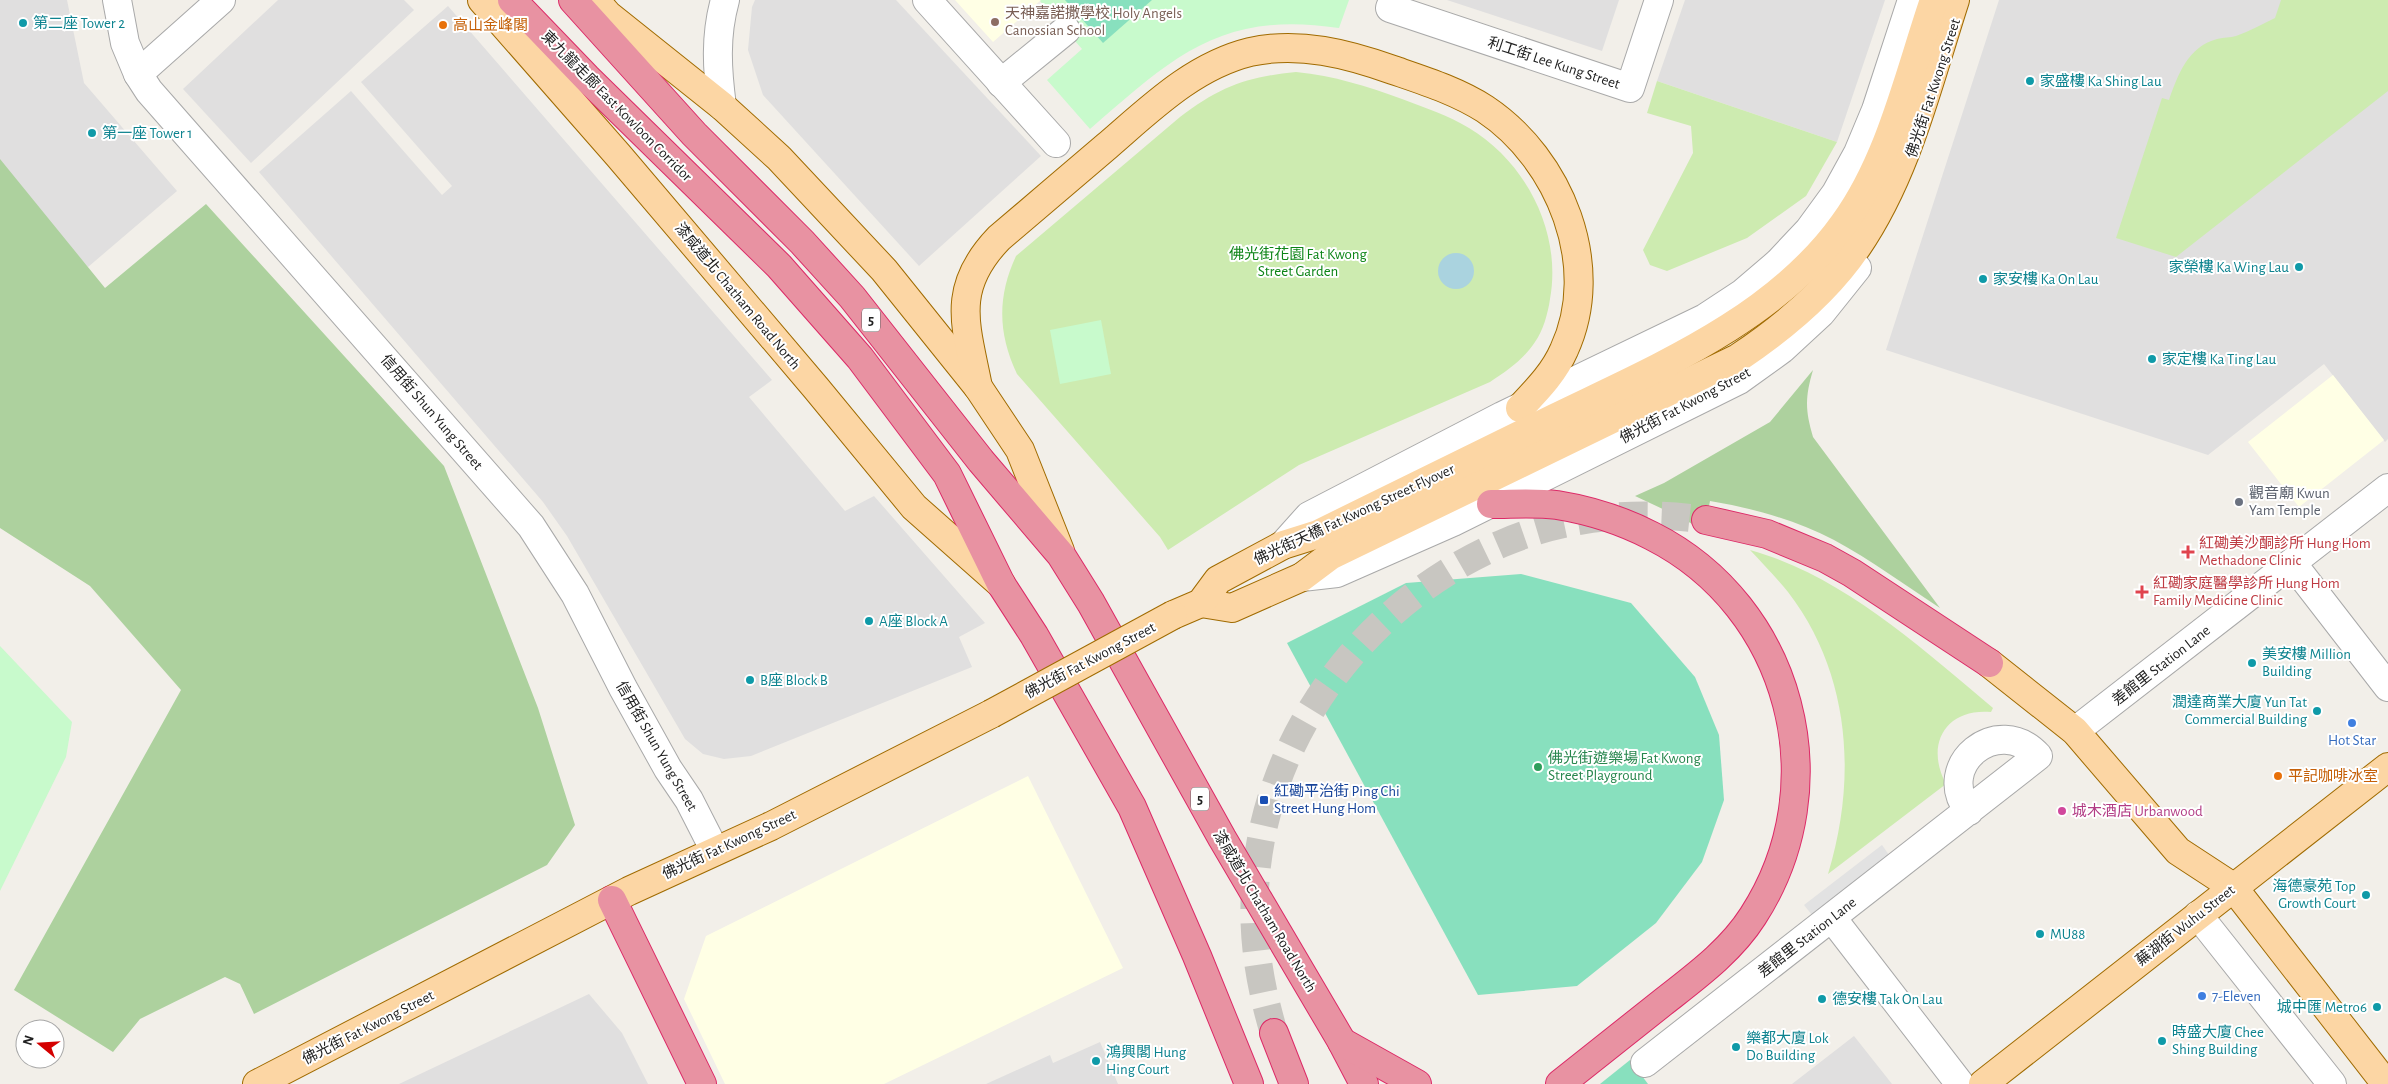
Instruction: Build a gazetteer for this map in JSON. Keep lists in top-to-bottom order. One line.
{"streets":{"highway":["東九龍走廊 East Kowloon Corridor","漆咸道北 Chatham Road North","5"],"main road":["佛光街 Fat Kwong Street","佛光街天橋 Fat Kwong Street Flyover","蕪湖街 Wuhu Street"],"street":["利工街 Lee Kung Street","信用街 Shun Yung Street","差館里 Station Lane"]},"crossings":[["佛光街 Fat Kwong Street","信用街 Shun Yung Street"],["佛光街 Fat Kwong Street","佛光街天橋 Fat Kwong Street Flyover"],["東九龍走廊 East Kowloon Corridor","漆咸道北 Chatham Road North"]],"parks":["佛光街花園 Fat Kwong Street Garden"],"places":{"other":["天神嘉諾撒學校 Holy Angels Canossian School","第二座 Tower 2","高山金峰閣","家盛樓 Ka Shing Lau","第一座 Tower 1","家榮樓 Ka Wing Lau","家安樓 Ka On Lau","家定樓 Ka Ting Lau","觀音廟 Kwun Yam Temple","A座 Block A","美安樓 Million Building","B座 Block B","潤達商業大廈 Yun Tat Commercial Building","Hot Star","佛光街遊樂場 Fat Kwong Street Playground","平記咖啡冰室","城木酒店 Urbanwood","海德豪苑 Top Growth Court","MU88","7-Eleven","德安樓 Tak On Lau","城中匯 Metro6","時盛大廈 Chee Shing Building","樂都大廈 Lok Do Building","鴻興閣 Hung Hing Court"],"health":["紅磡美沙酮診所 Hung Hom Methadone Clinic","紅磡家庭醫學診所 Hung Hom Family Medicine Clinic"],"transit":["紅磡平治街 Ping Chi Street Hung Hom"]},"north":"left"}
